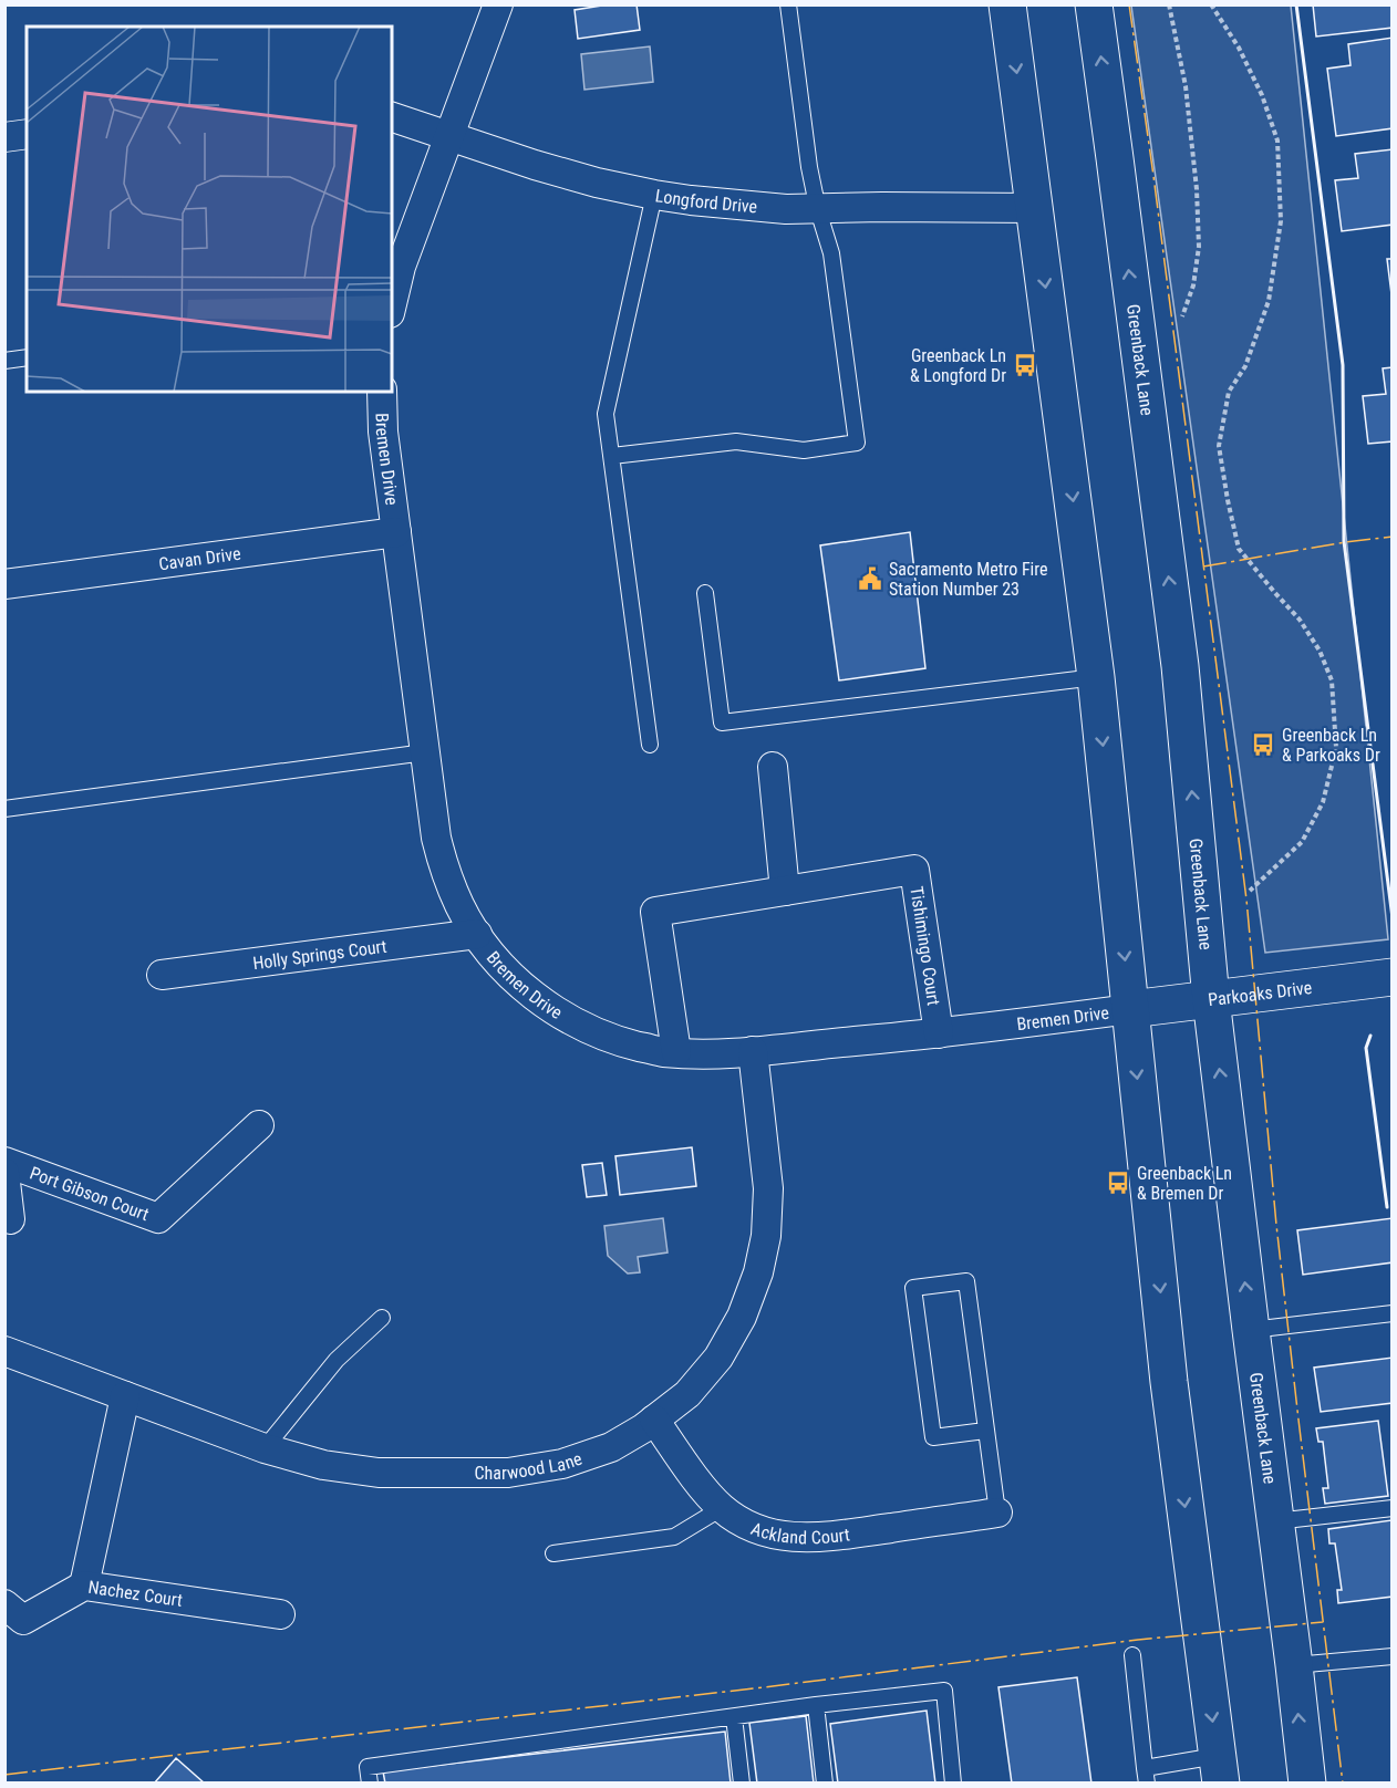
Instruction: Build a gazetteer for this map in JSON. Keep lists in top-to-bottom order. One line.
{"streets":{"main road":["Greenback Lane","Parkoaks Drive"],"street":["Longford Drive","Bremen Drive","Cavan Drive","Tishimingo Court","Holly Springs Court","Port Gibson Court","Charwood Lane","Ackland Court","Nachez Court"]},"crossings":[["Greenback Lane","Parkoaks Drive"],["Bremen Drive","Cavan Drive"],["Bremen Drive","Tishimingo Court"],["Bremen Drive","Holly Springs Court"],["Bremen Drive","Parkoaks Drive"],["Bremen Drive","Charwood Lane"],["Charwood Lane","Ackland Court"]],"places":{"bus stop":["Greenback Ln & Longford Dr","Greenback Ln & Parkoaks Dr","Greenback Ln & Bremen Dr"],"public building":["Sacramento Metro Fire Station Number 23"]}}
